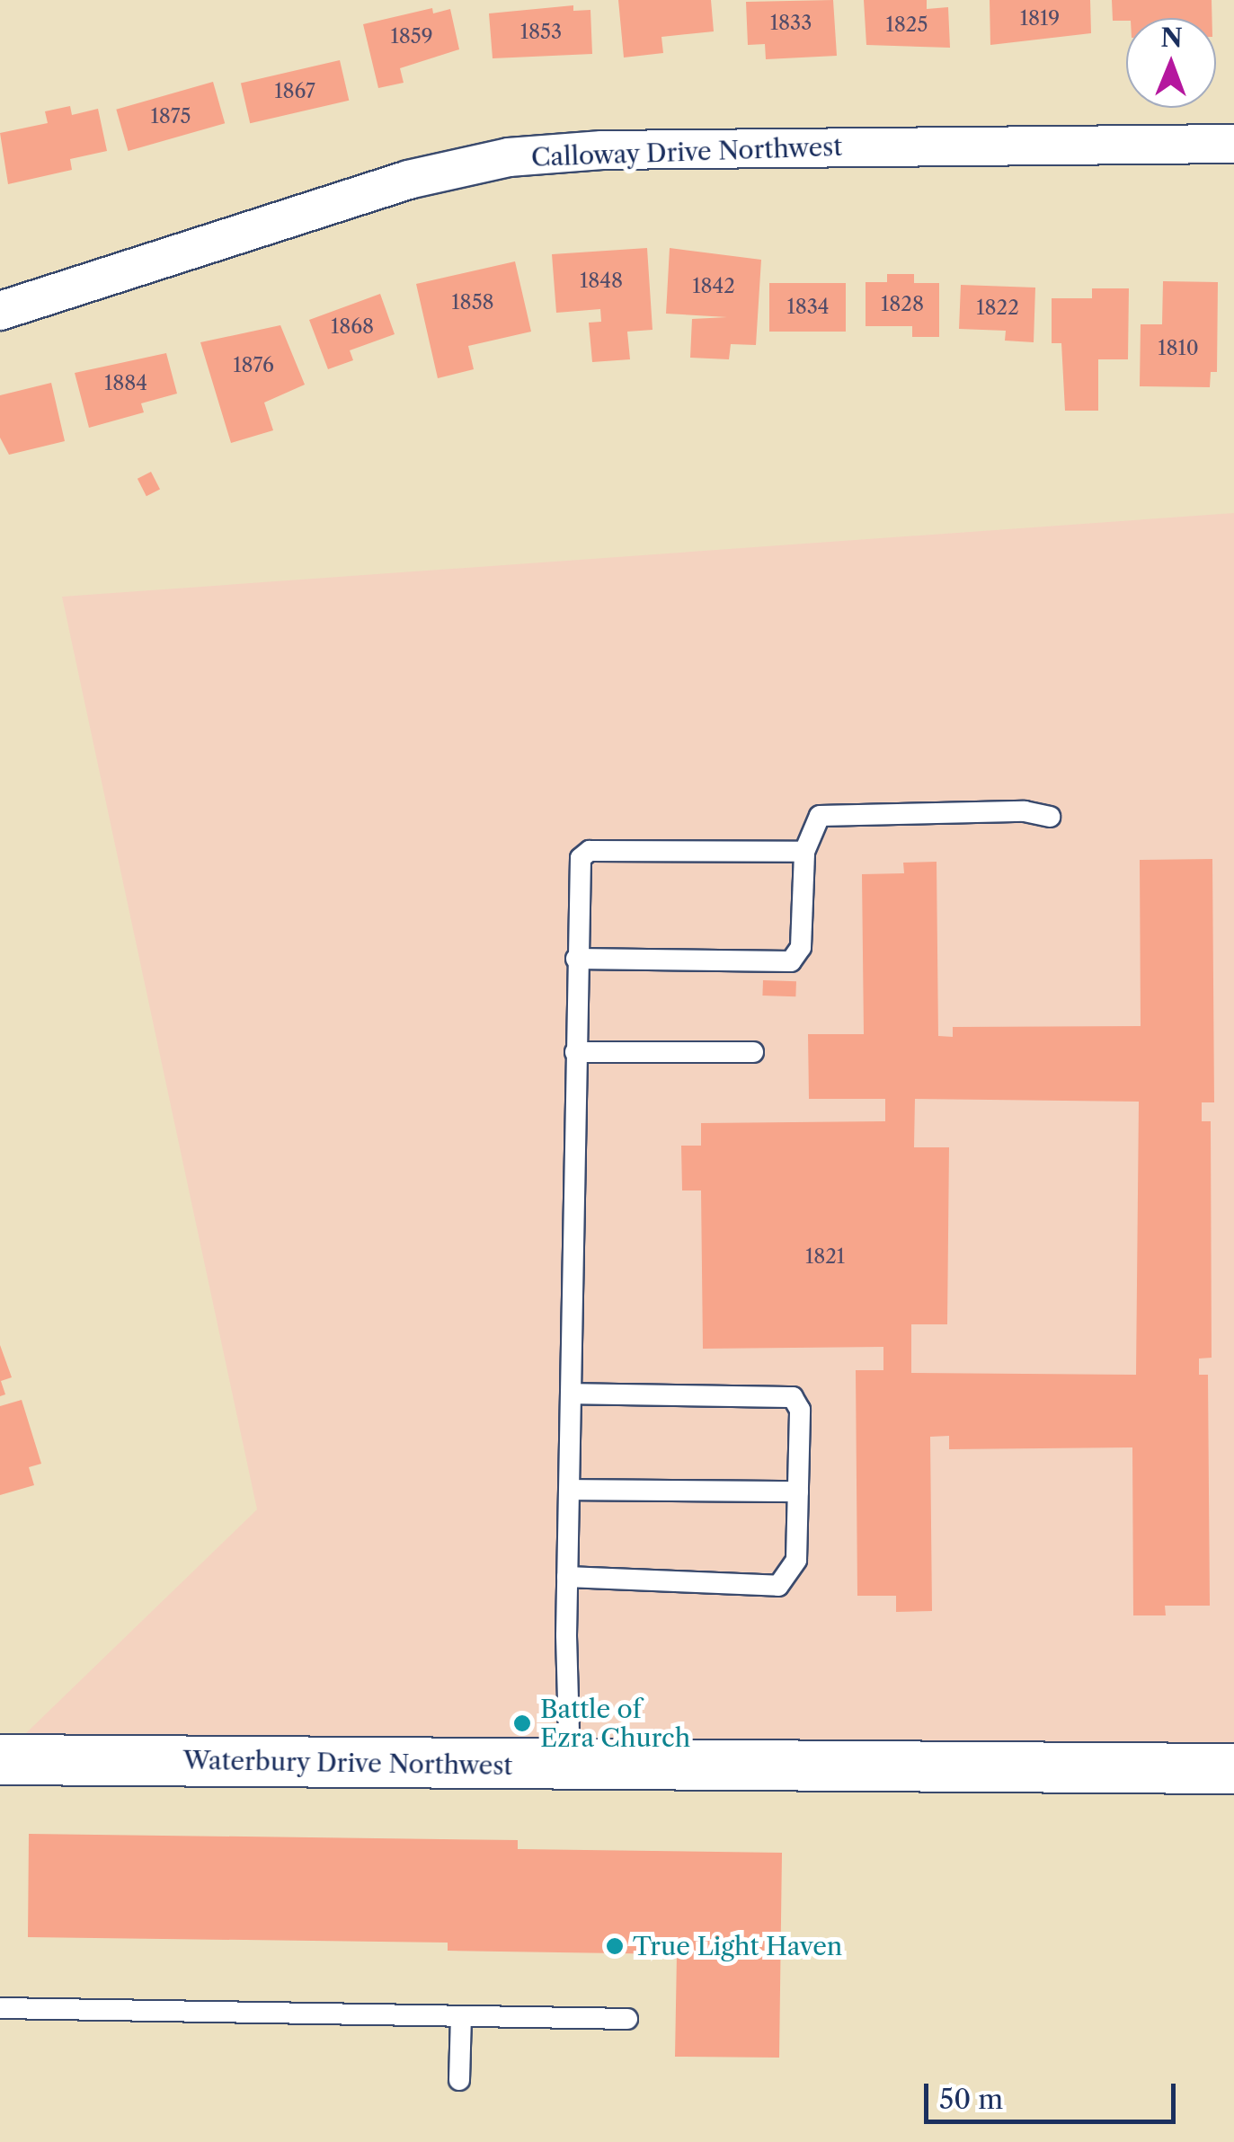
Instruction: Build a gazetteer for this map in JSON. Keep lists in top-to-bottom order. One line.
{"streets":{"street":["Calloway Drive Northwest","Waterbury Drive Northwest"]},"places":["Battle of Ezra Church","True Light Haven"],"house_numbers":["1819","1833","1825","1853","1859","1867","1875","1848","1842","1858","1828","1834","1822","1868","1810","1876","1884","1821"],"scale_bar":"50 m","north":"top"}
